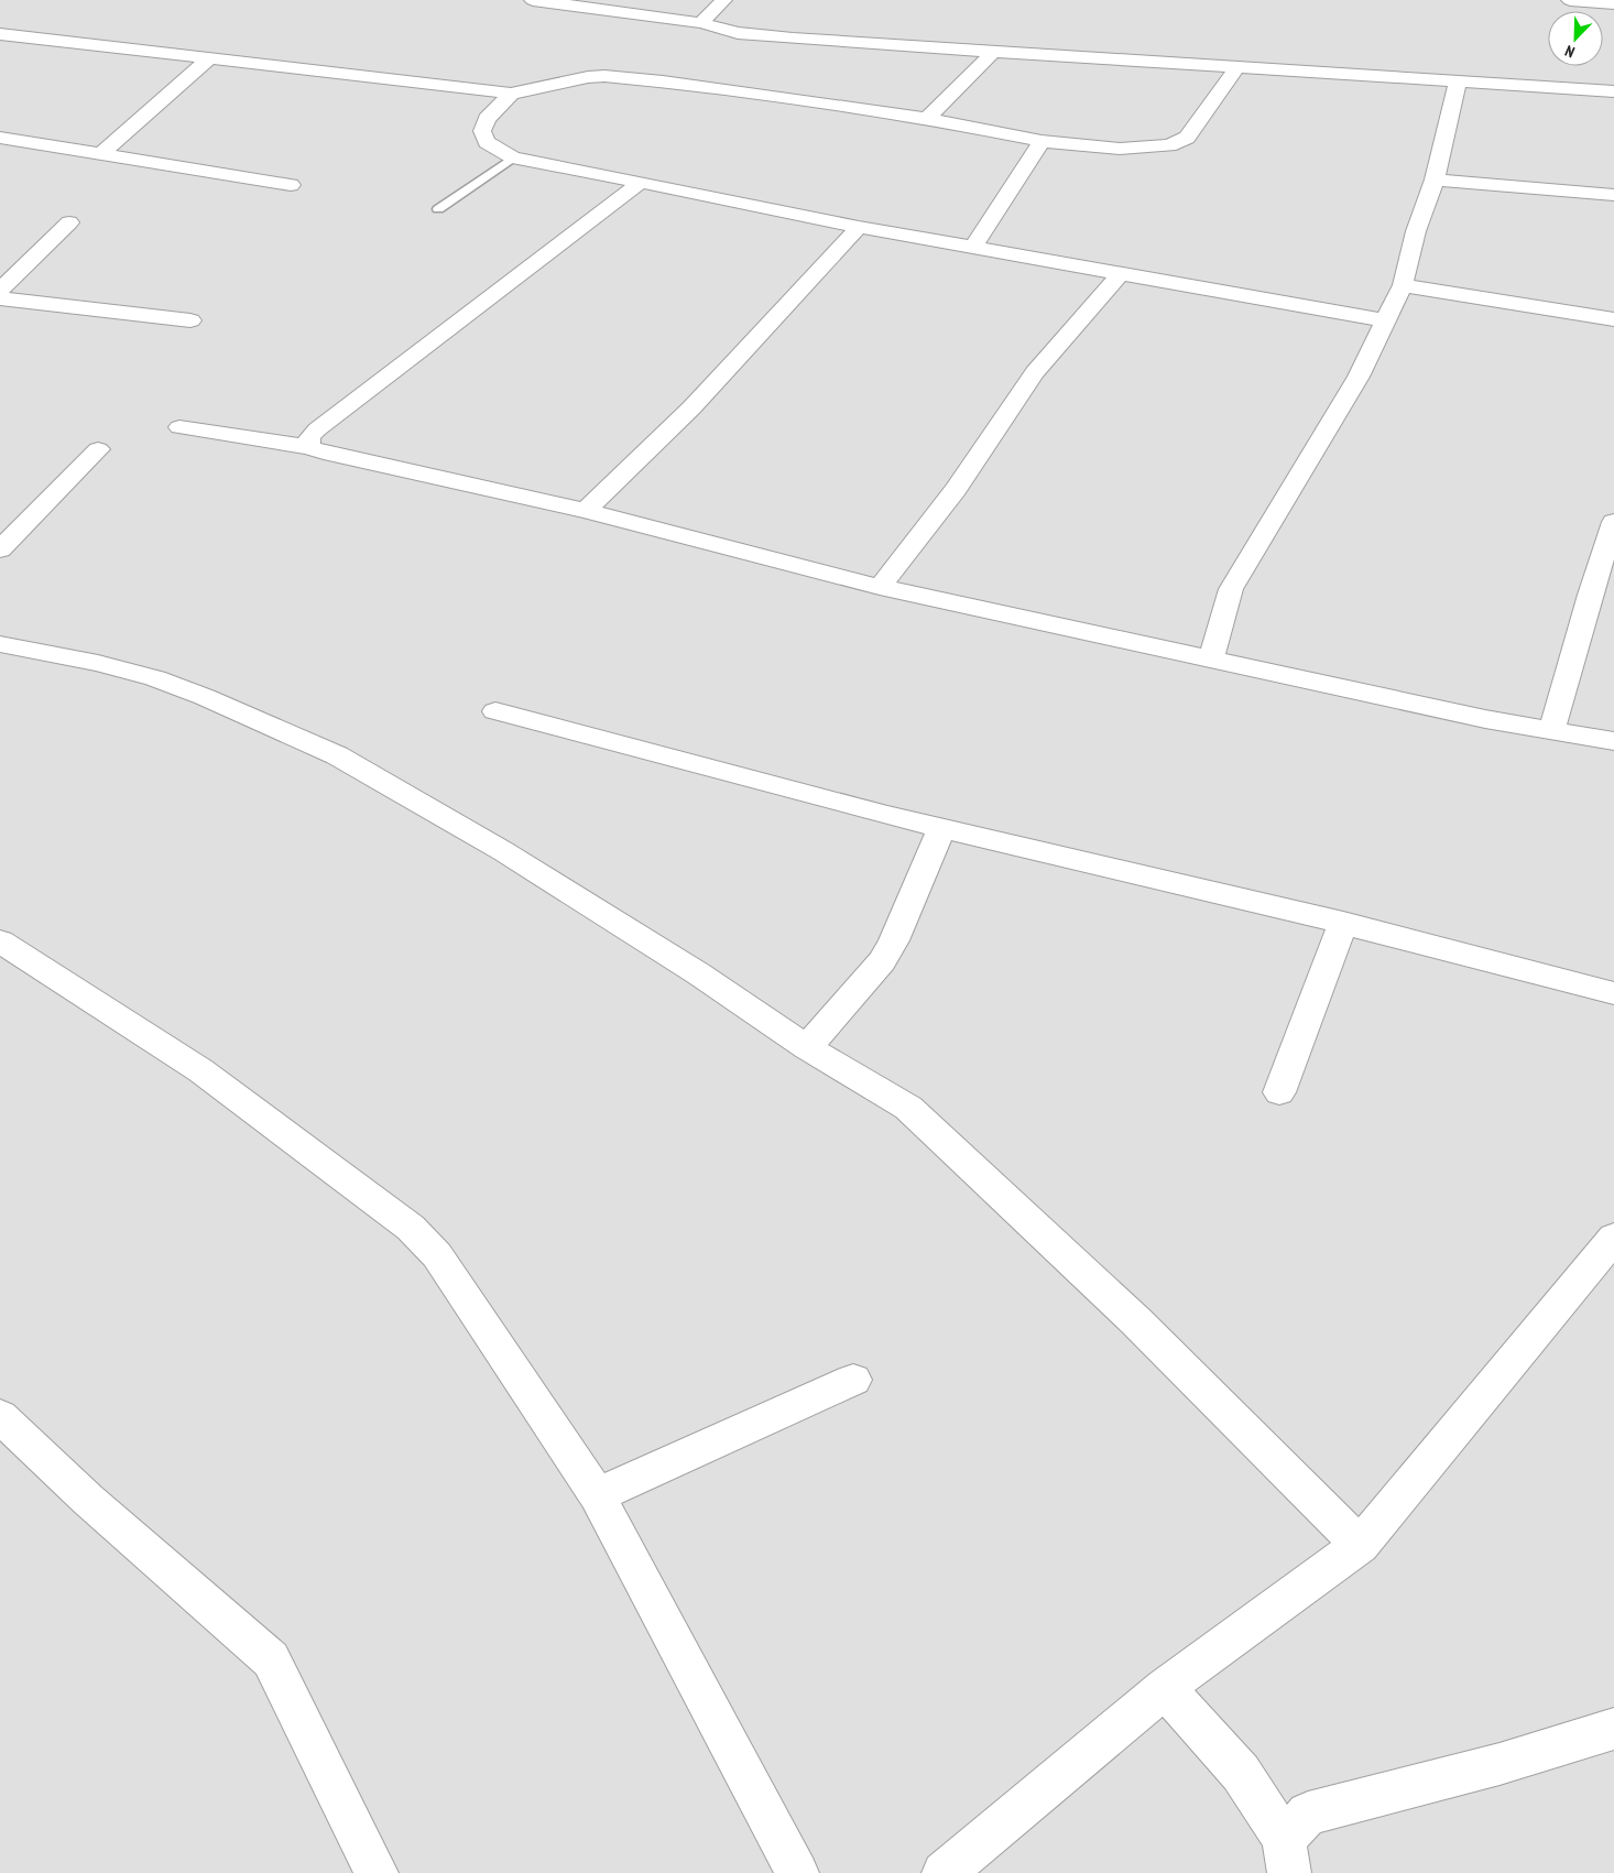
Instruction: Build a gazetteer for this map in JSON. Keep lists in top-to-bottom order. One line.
{"north":"bottom left"}
